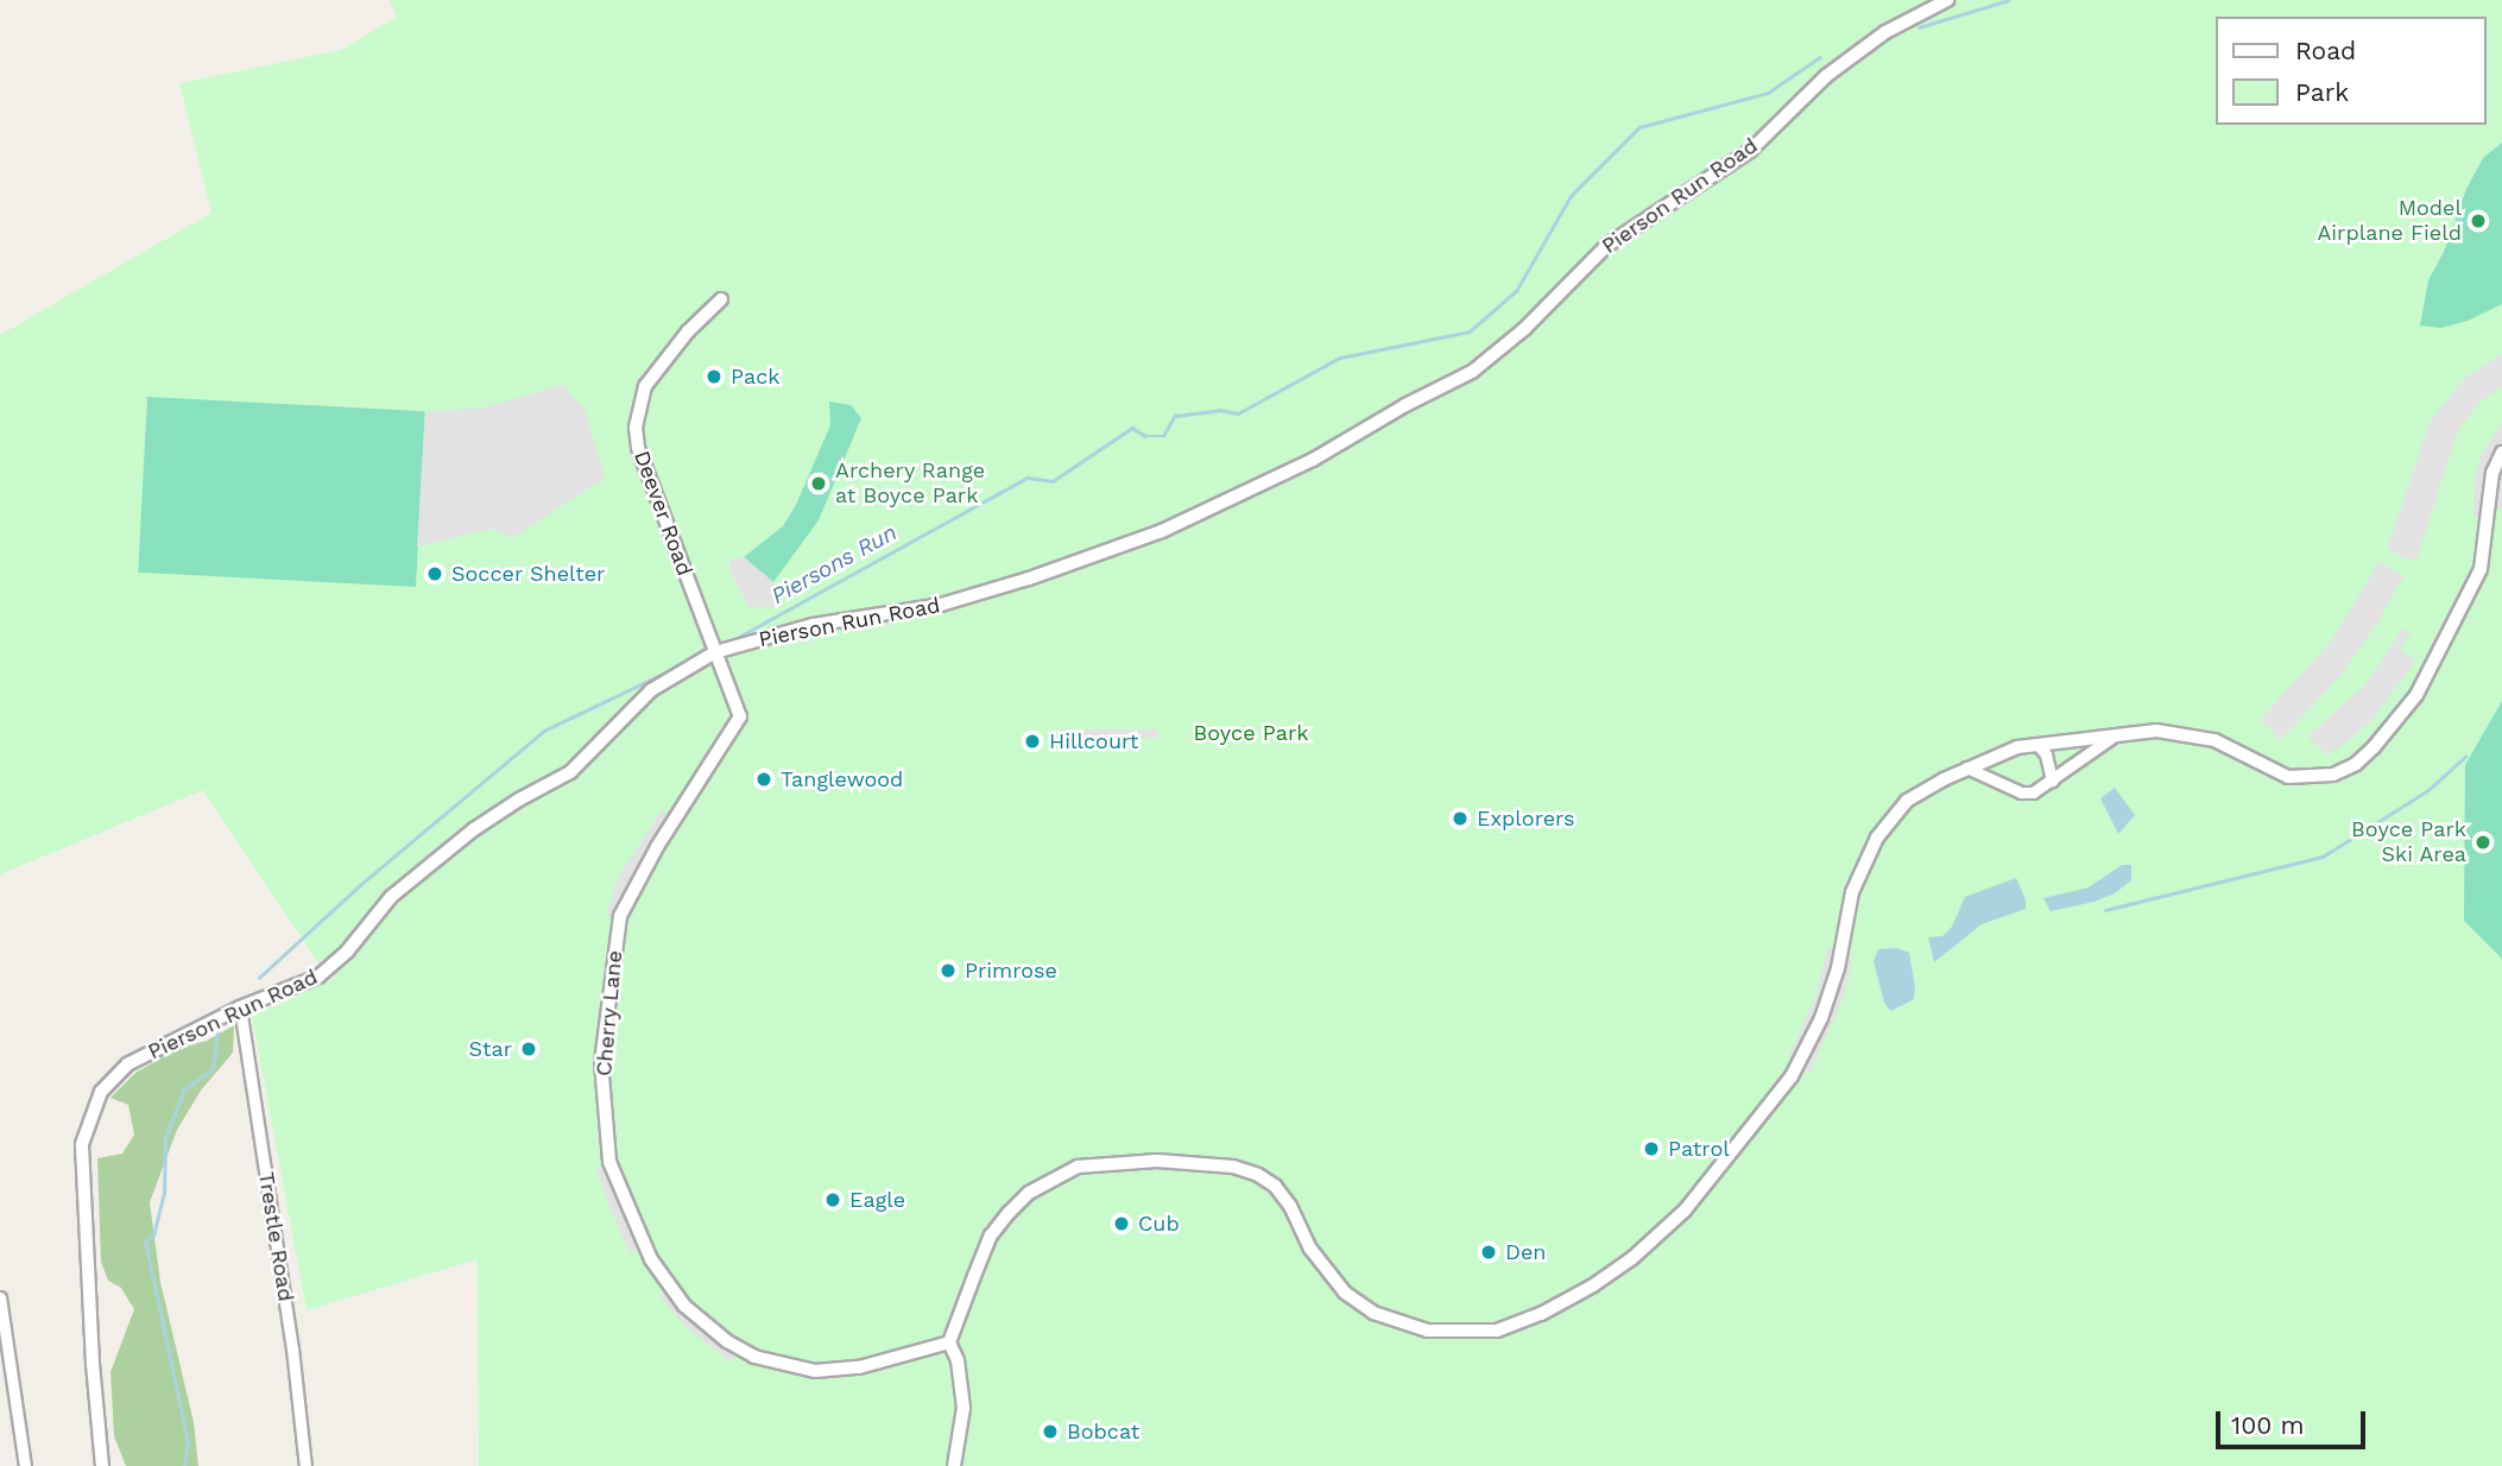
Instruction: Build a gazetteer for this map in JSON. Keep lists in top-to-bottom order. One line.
{"streets":{"street":["Pierson Run Road","Deever Road","Cherry Lane","Trestle Road"]},"crossings":[["Pierson Run Road","Deever Road"],["Pierson Run Road","Cherry Lane"],["Pierson Run Road","Trestle Road"],["Deever Road","Cherry Lane"]],"water":["Piersons Run"],"parks":["Boyce Park"],"places":["Model Airplane Field","Pack","Archery Range at Boyce Park","Soccer Shelter","Hillcourt","Tanglewood","Explorers","Boyce Park Ski Area","Primrose","Star","Patrol","Eagle","Cub","Den","Bobcat"],"legend":["Road","Park"],"scale_bar":"100 m"}
